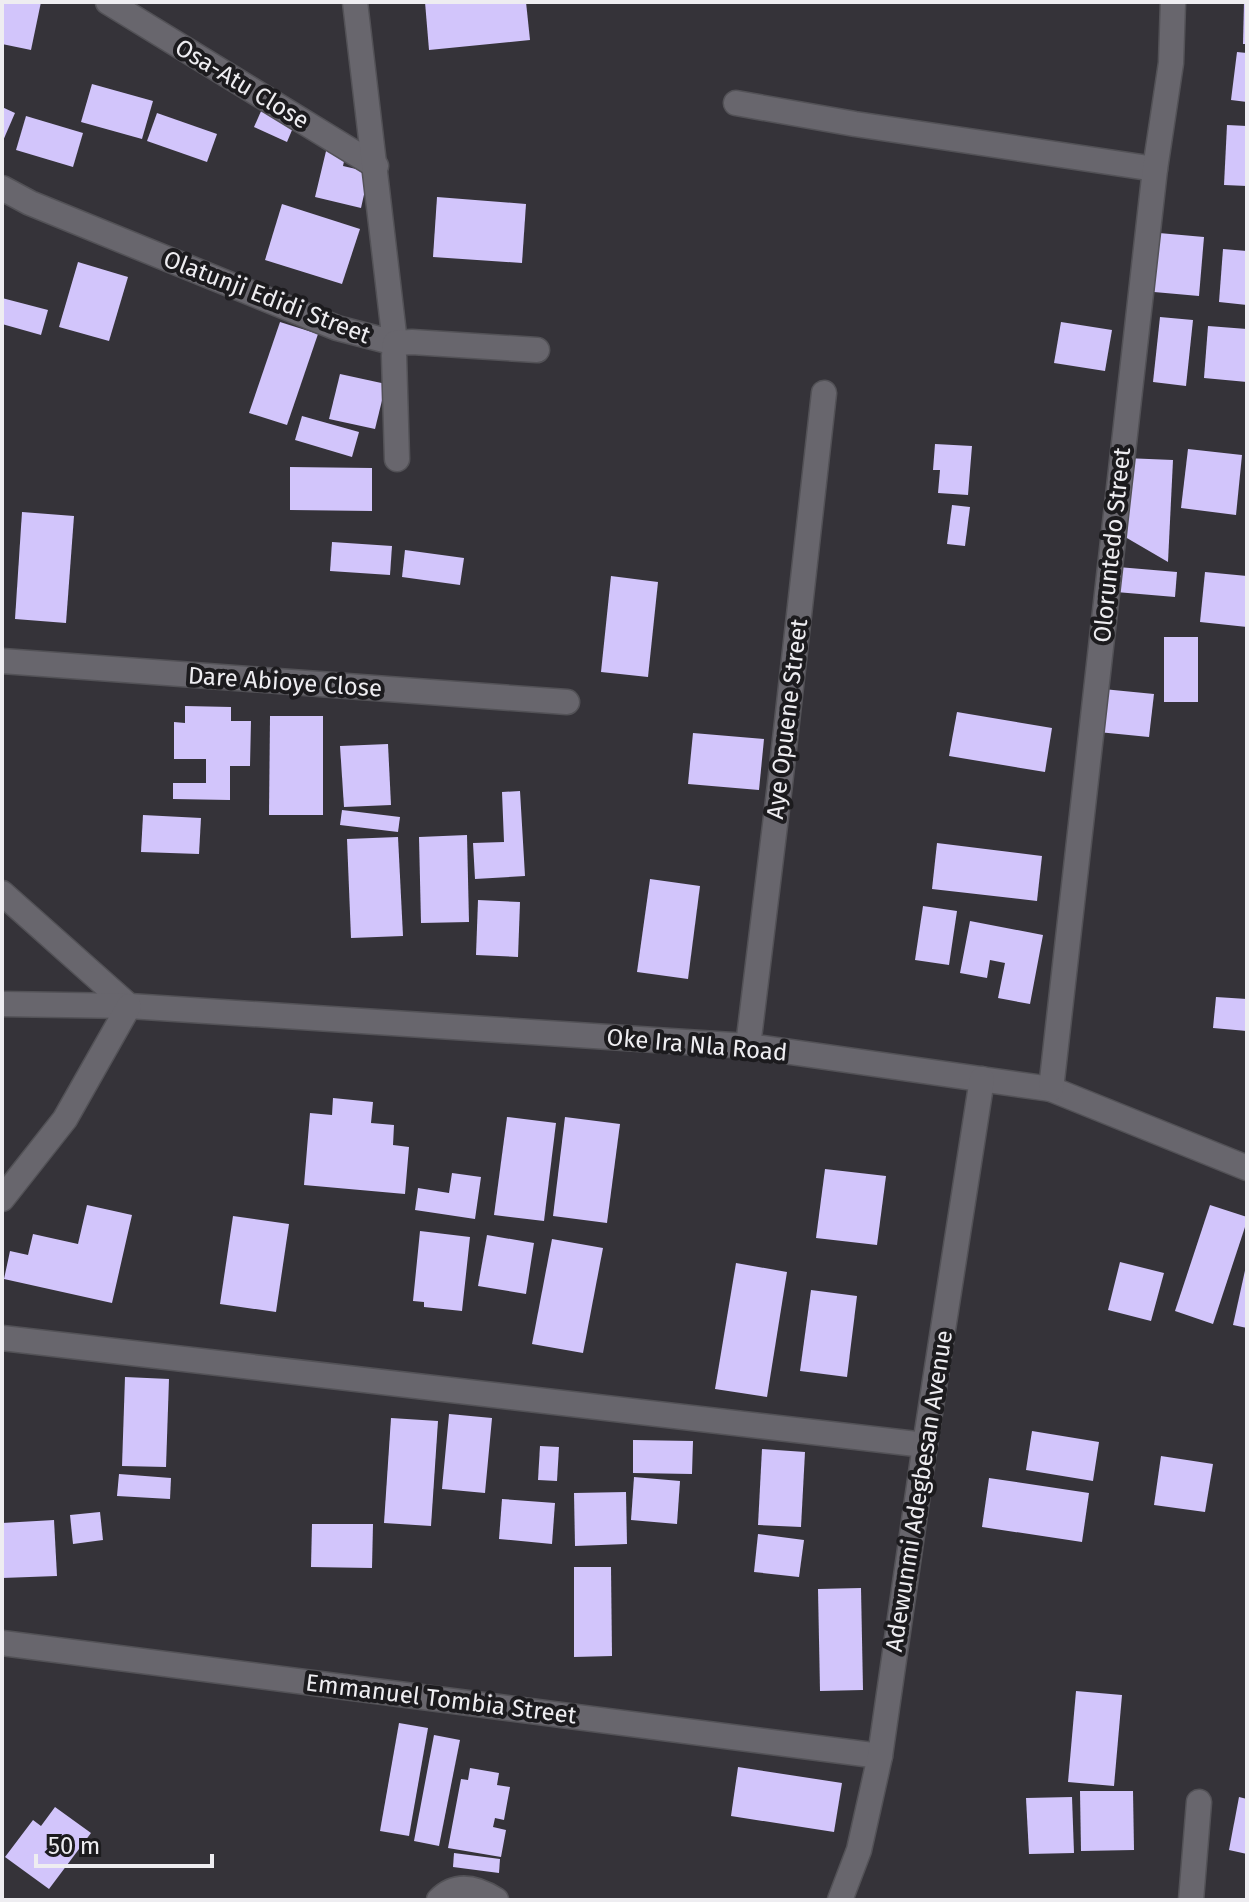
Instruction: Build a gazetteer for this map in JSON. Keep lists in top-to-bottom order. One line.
{"streets":{"street":["Osa-Atu Close","Olatunji Edidi Street","Oloruntedo Street","Dare Abioye Close","Aye Opuene Street","Oke Ira Nla Road","Adewunmi Adegbesan Avenue","Emmanuel Tombia Street"]},"crossings":[["Osa-Atu Close","Olatunji Edidi Street"],["Oloruntedo Street","Oke Ira Nla Road"],["Aye Opuene Street","Oke Ira Nla Road"],["Oke Ira Nla Road","Adewunmi Adegbesan Avenue"],["Adewunmi Adegbesan Avenue","Emmanuel Tombia Street"]],"scale_bar":"50 m"}
